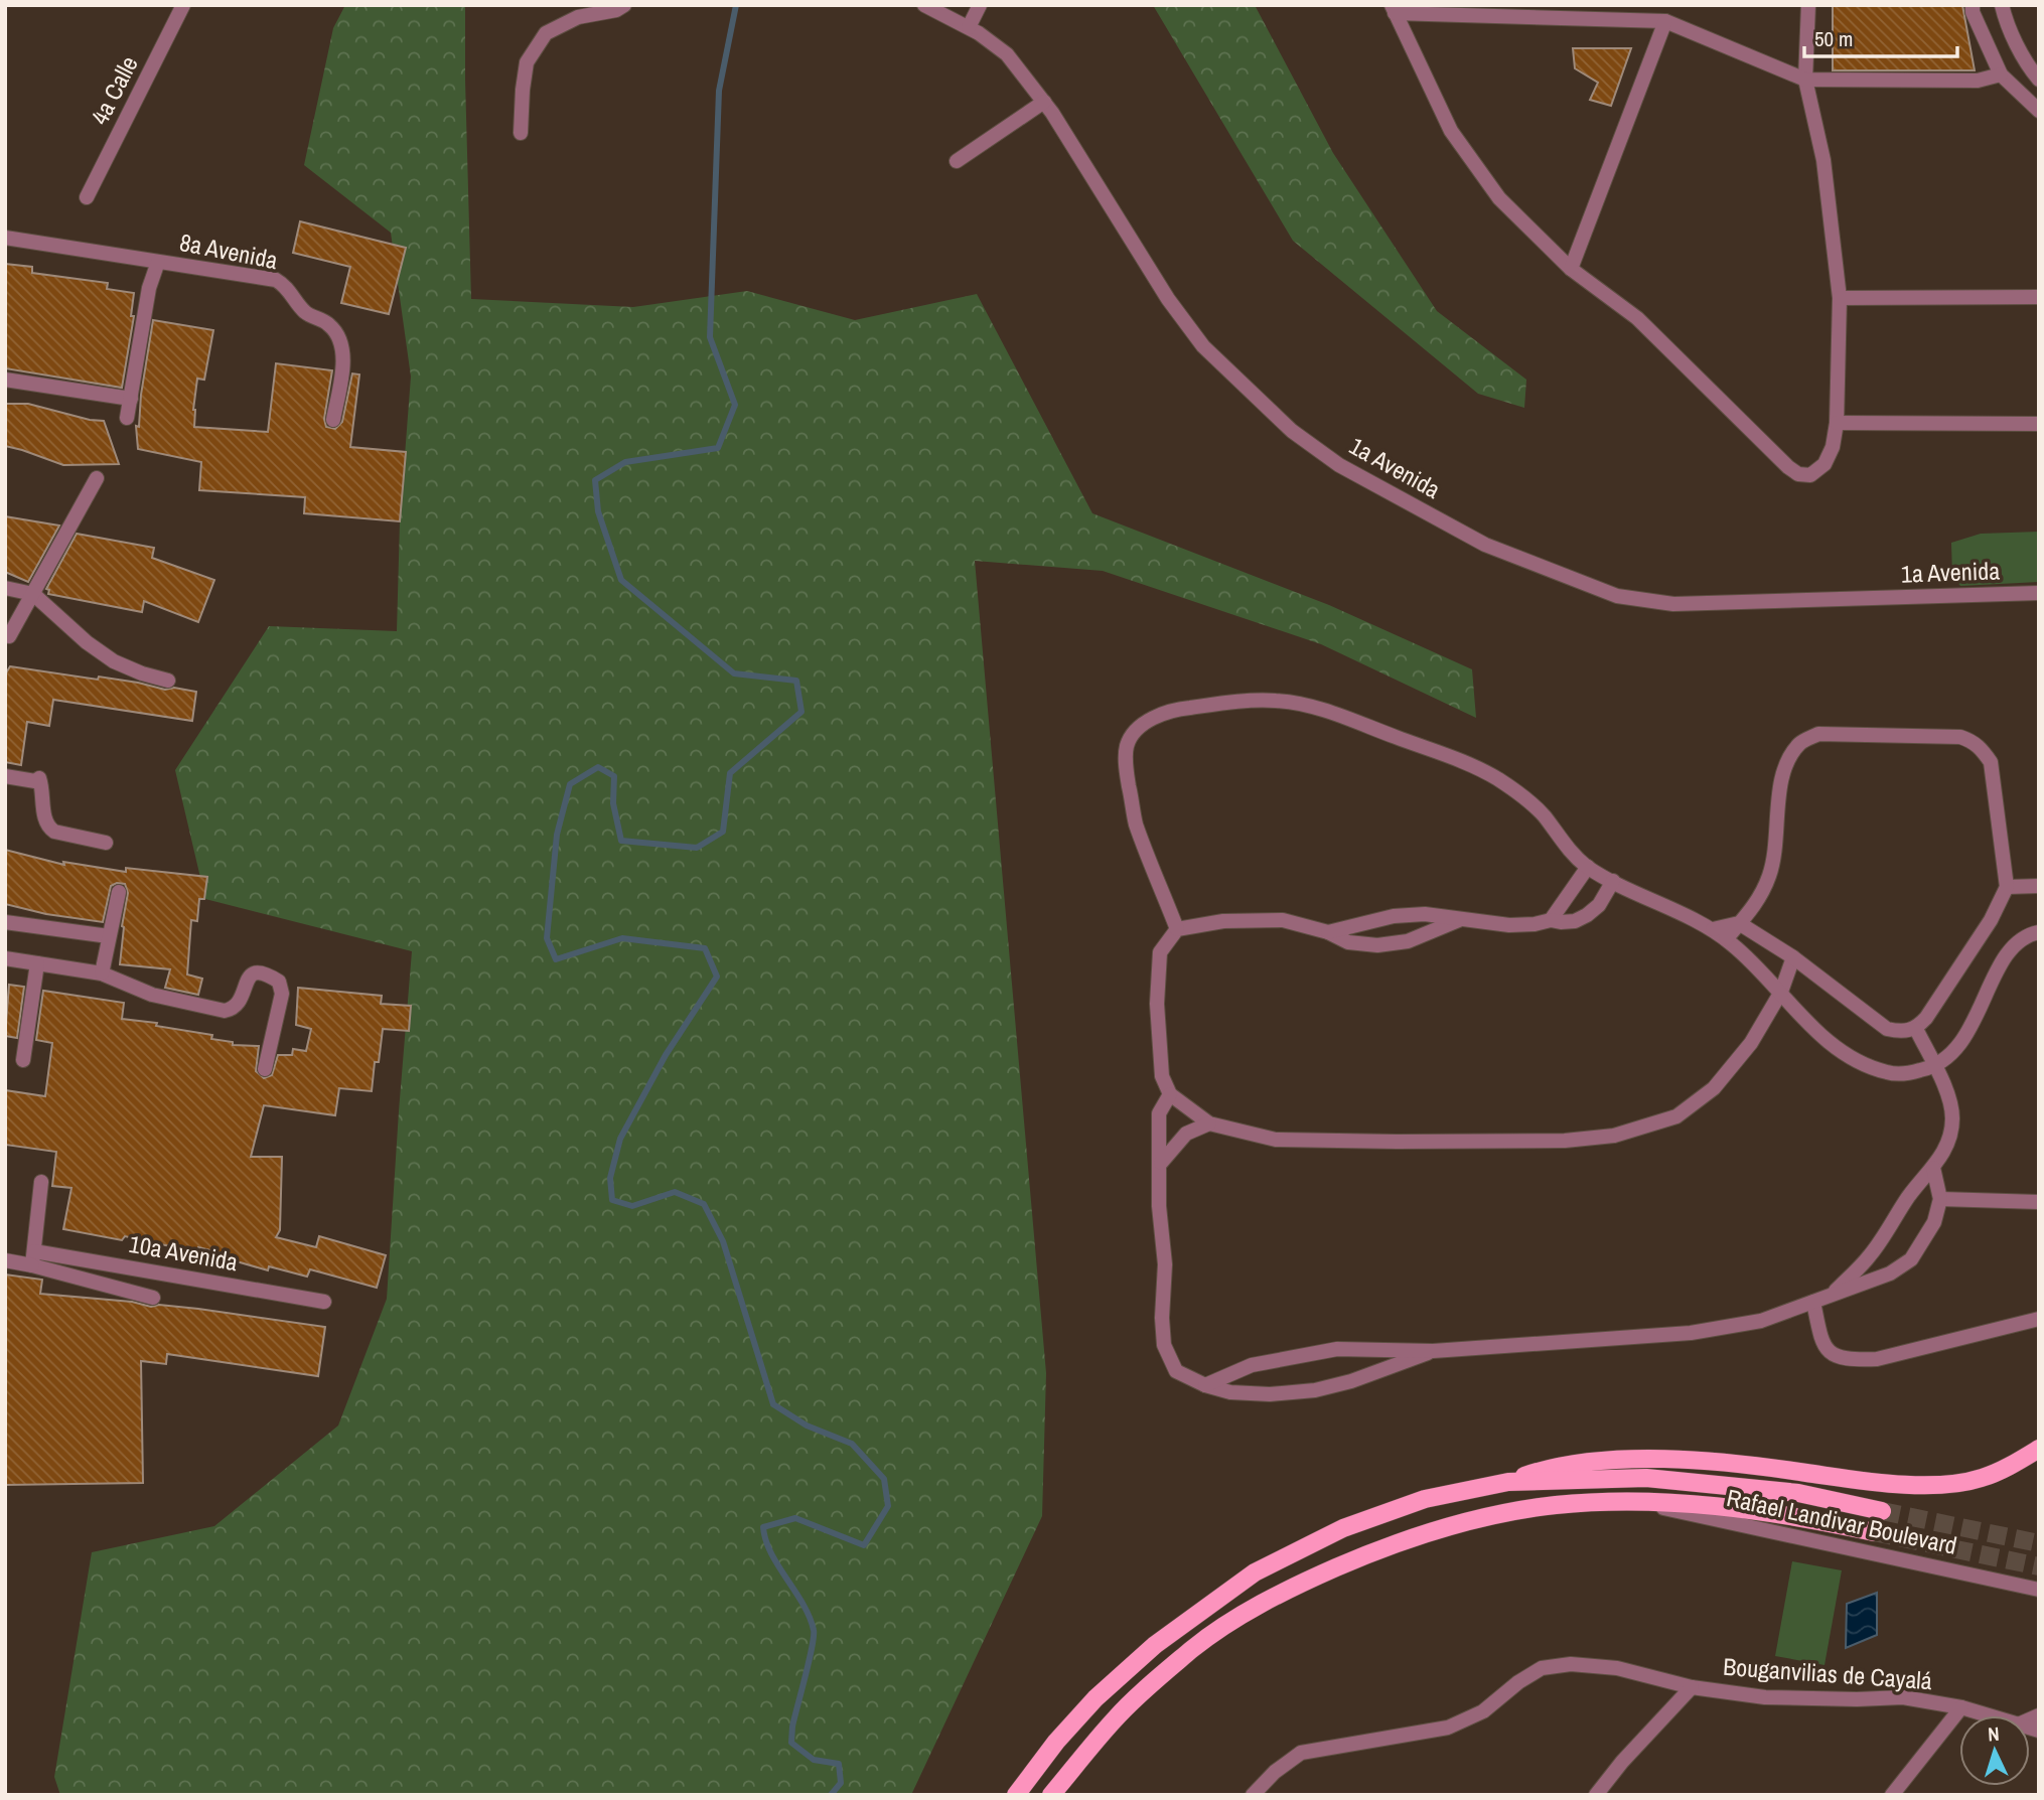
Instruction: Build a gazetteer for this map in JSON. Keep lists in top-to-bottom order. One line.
{"streets":{"main road":["Rafael Landivar Boulevard"],"street":["4a Calle","8a Avenida","1a Avenida","10a Avenida","Bouganvilias de Cayalá"]},"scale_bar":"50 m","north":"top"}
